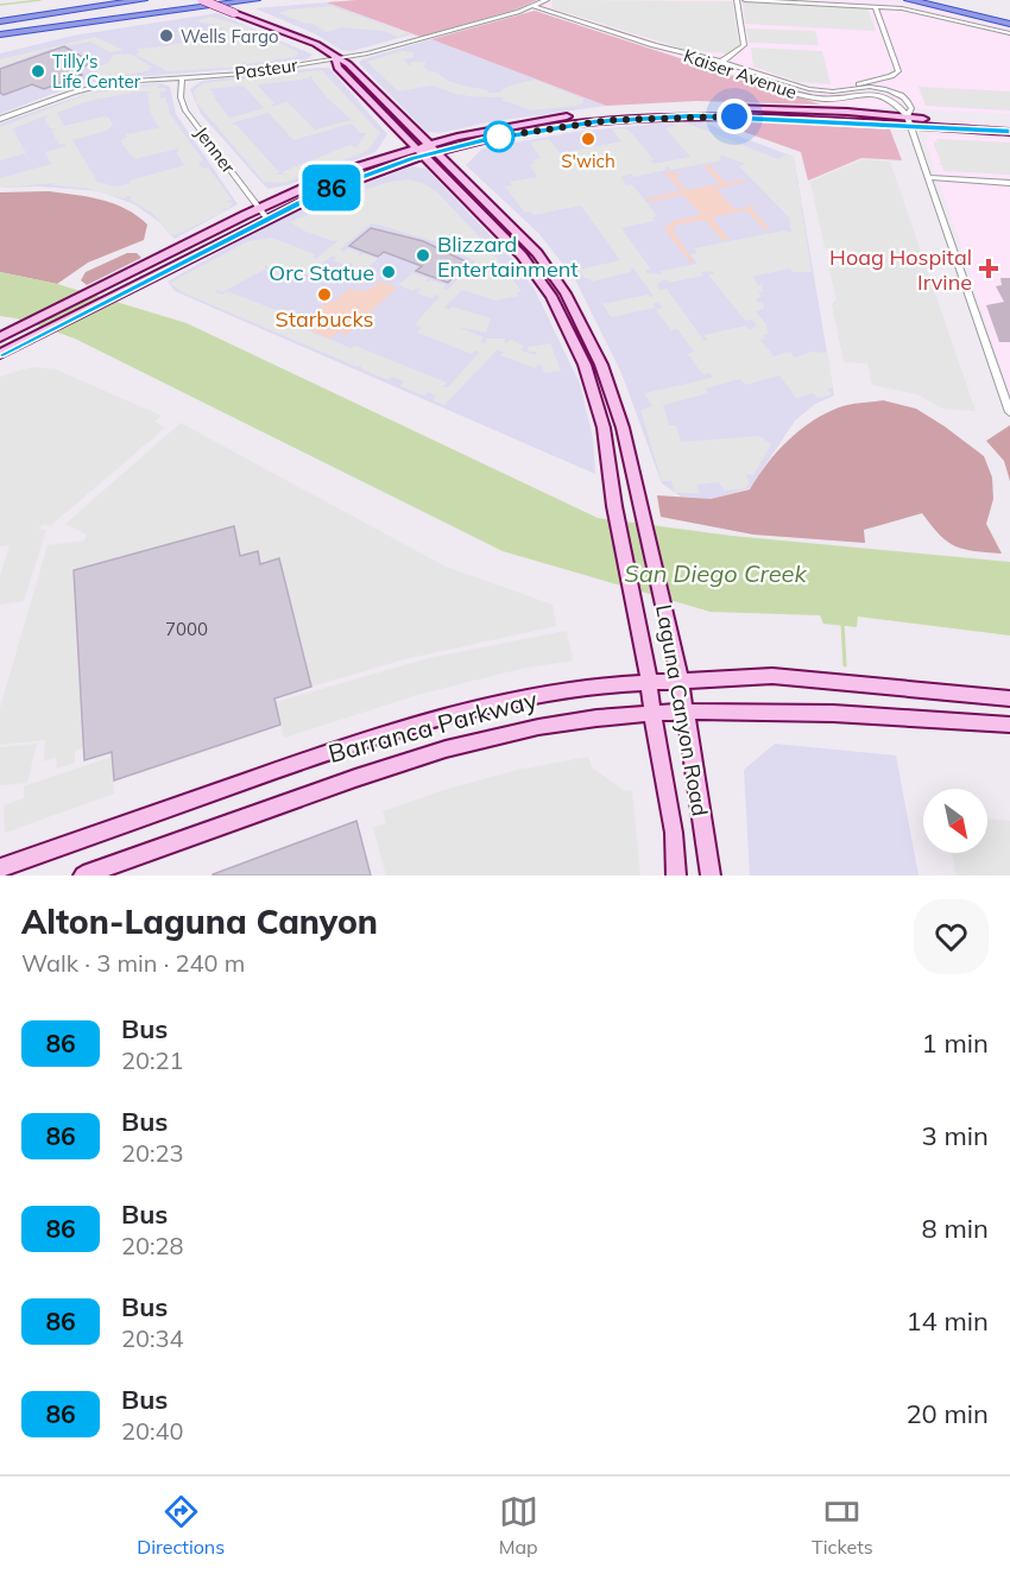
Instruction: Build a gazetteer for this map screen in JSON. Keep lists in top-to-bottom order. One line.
{"streets":{"main road":["Laguna Canyon Road","Barranca Parkway"],"street":["Pasteur","Kaiser Avenue","Jenner"]},"crossings":[["Pasteur","Kaiser Avenue"],["Pasteur","Jenner"],["Pasteur","Laguna Canyon Road"],["Laguna Canyon Road","Barranca Parkway"]],"water":["San Diego Creek"],"places":{"other":["Wells Fargo","Tilly's Life Center","S'wich","Blizzard Entertainment","Orc Statue","Starbucks"],"health":["Hoag Hospital Irvine"]},"lines":["bus line 86"],"house_numbers":["7000"],"north":"bottom right","page":{"on_map":"86","heading":["Alton-Laguna Canyon","Walk · 3 min · 240 m"],"list":[{"mark":"86","name":"Bus","note":"20:21","value":"1 min"},{"mark":"86","name":"Bus","note":"20:23","value":"3 min"},{"mark":"86","name":"Bus","note":"20:28","value":"8 min"},{"mark":"86","name":"Bus","note":"20:34","value":"14 min"},{"mark":"86","name":"Bus","note":"20:40","value":"20 min"}],"tabs":["Directions","Map","Tickets"]}}
